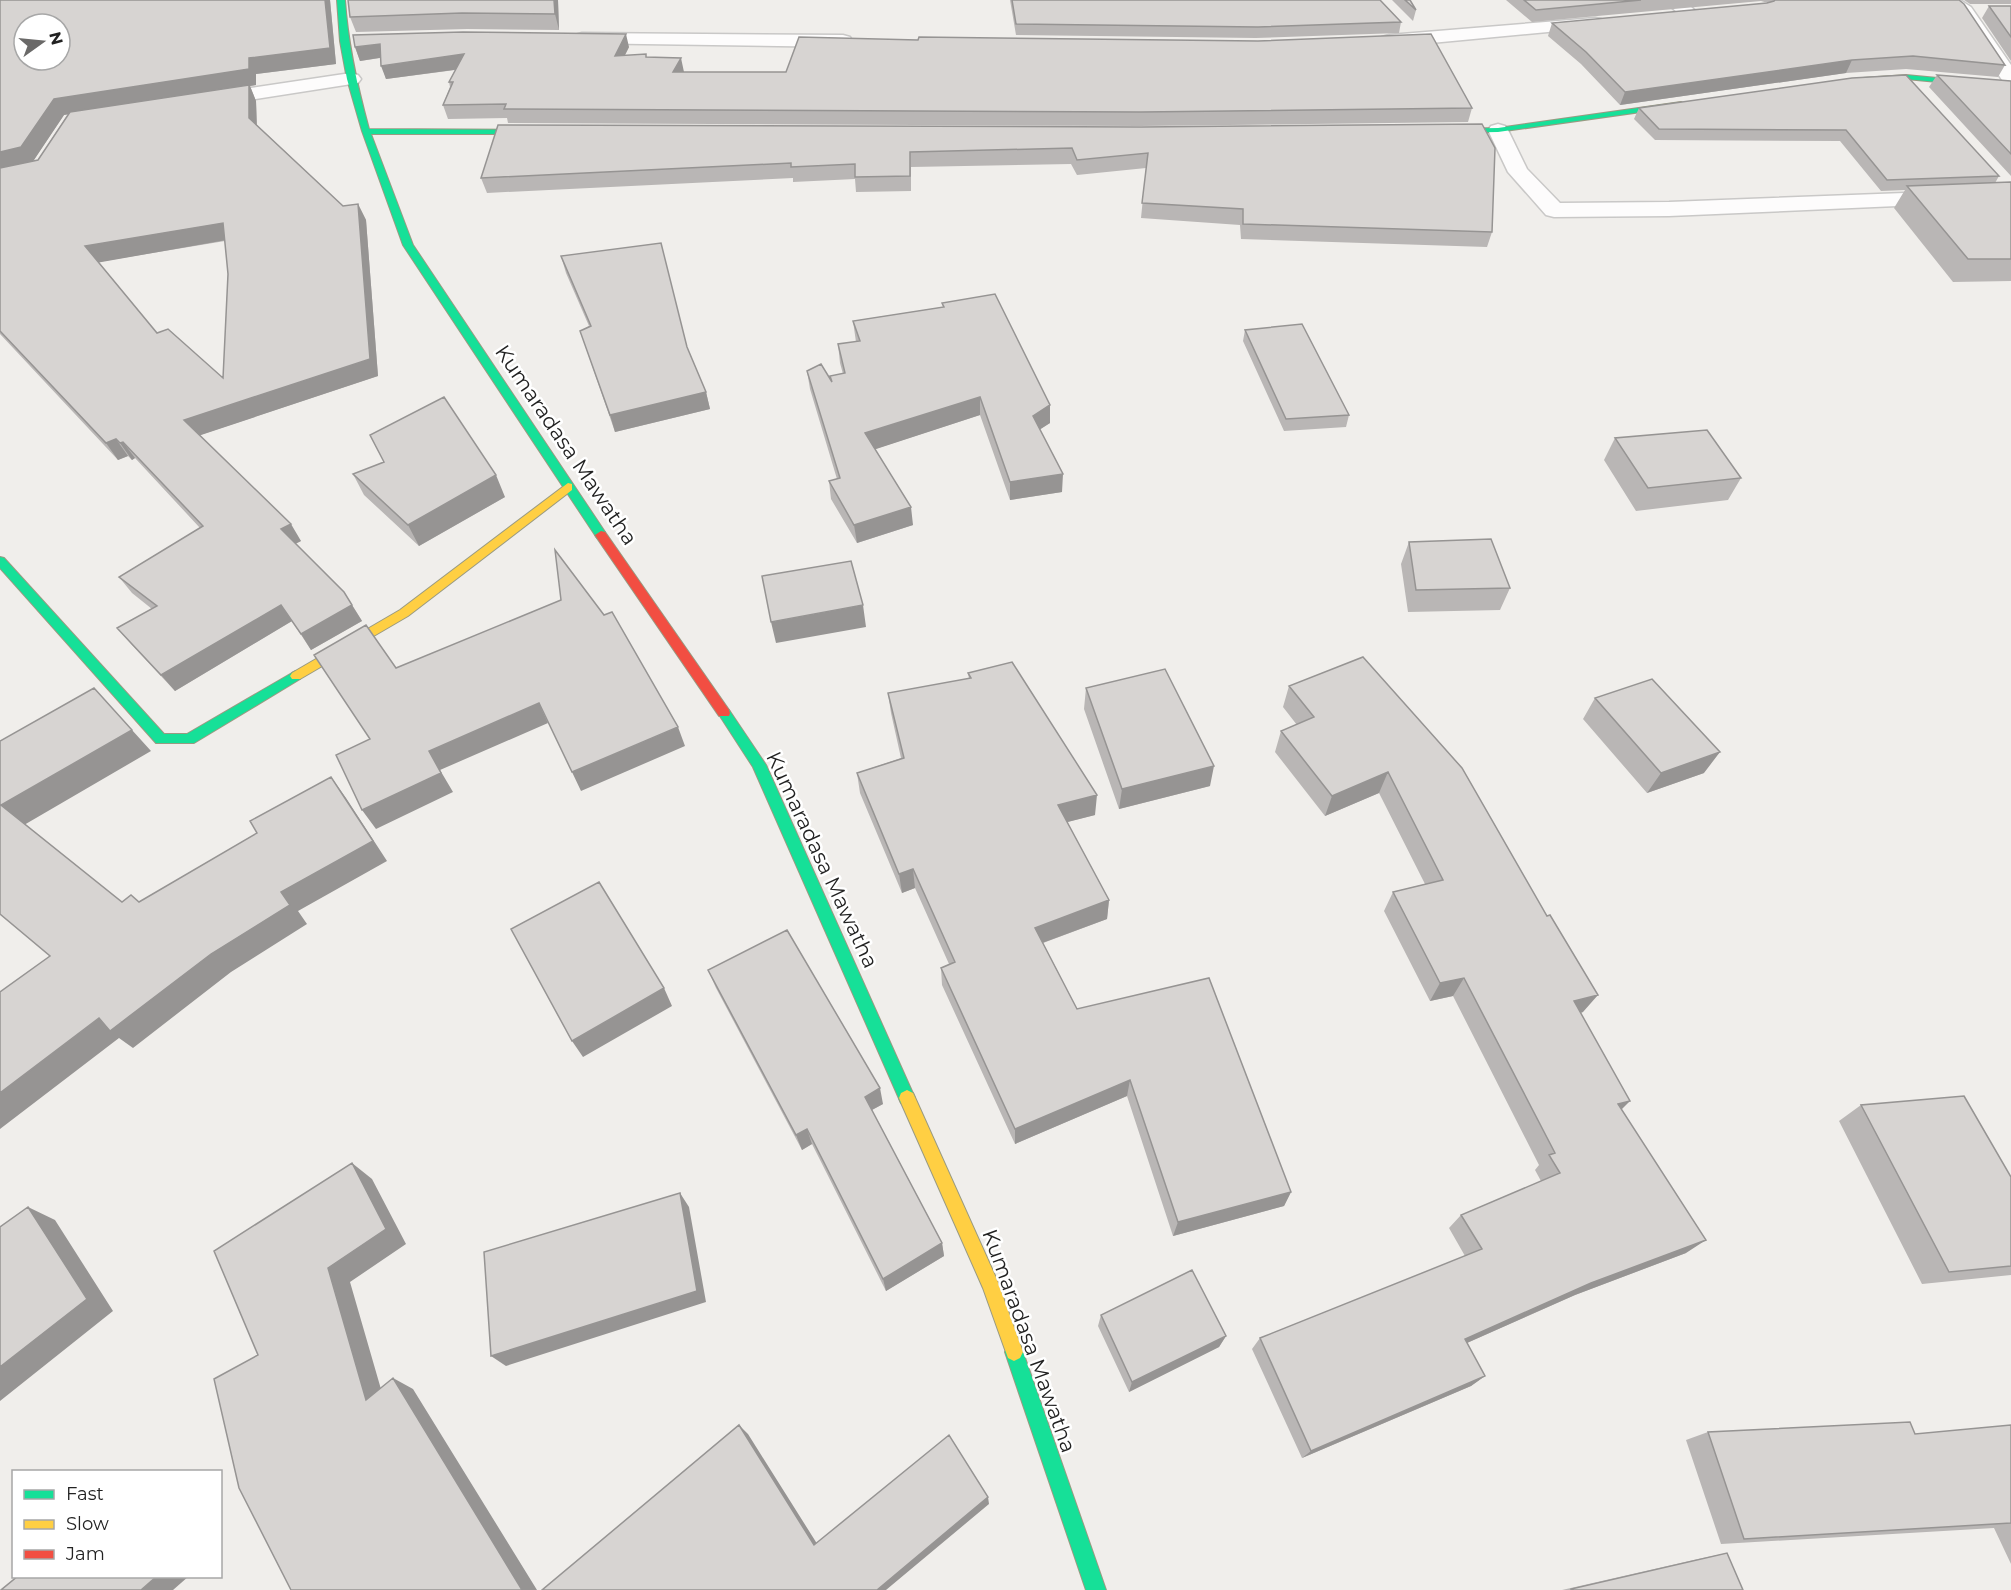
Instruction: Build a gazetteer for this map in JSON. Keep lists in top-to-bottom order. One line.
{"streets":{"main road":["Kumaradasa Mawatha"]},"legend":["Fast","Slow","Jam"],"north":"right"}
